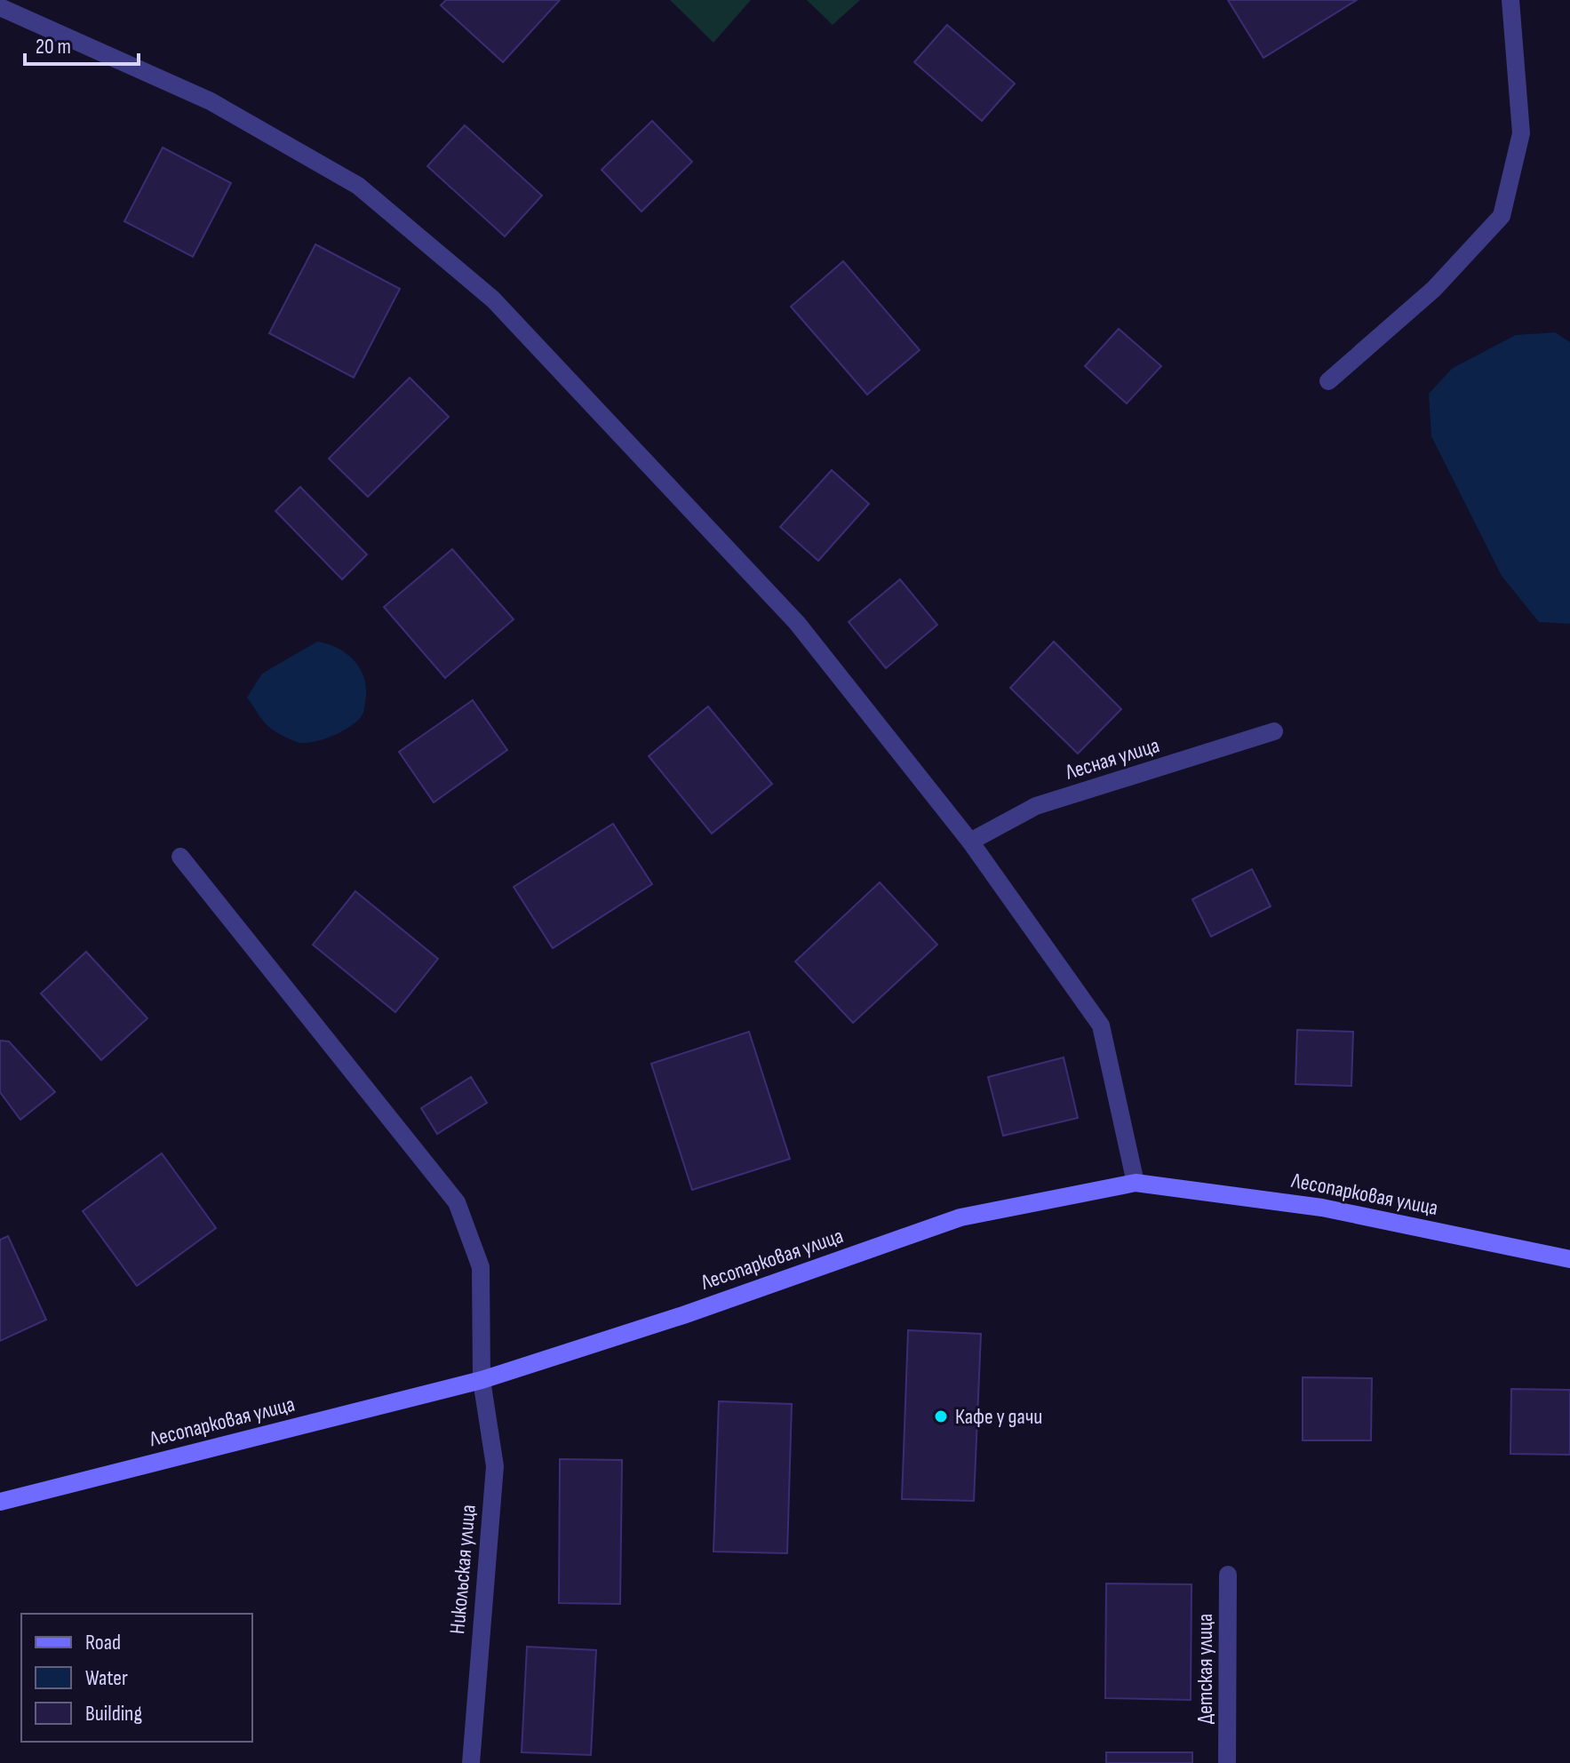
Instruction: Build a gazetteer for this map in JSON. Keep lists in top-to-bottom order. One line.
{"streets":{"street":["Лесная улица","Лесопарковая улица","Никольская улица","Детская улица"]},"crossings":[["Лесопарковая улица","Никольская улица"]],"places":["Кафе у дачи"],"legend":["Road","Water","Building"],"scale_bar":"20 m"}
